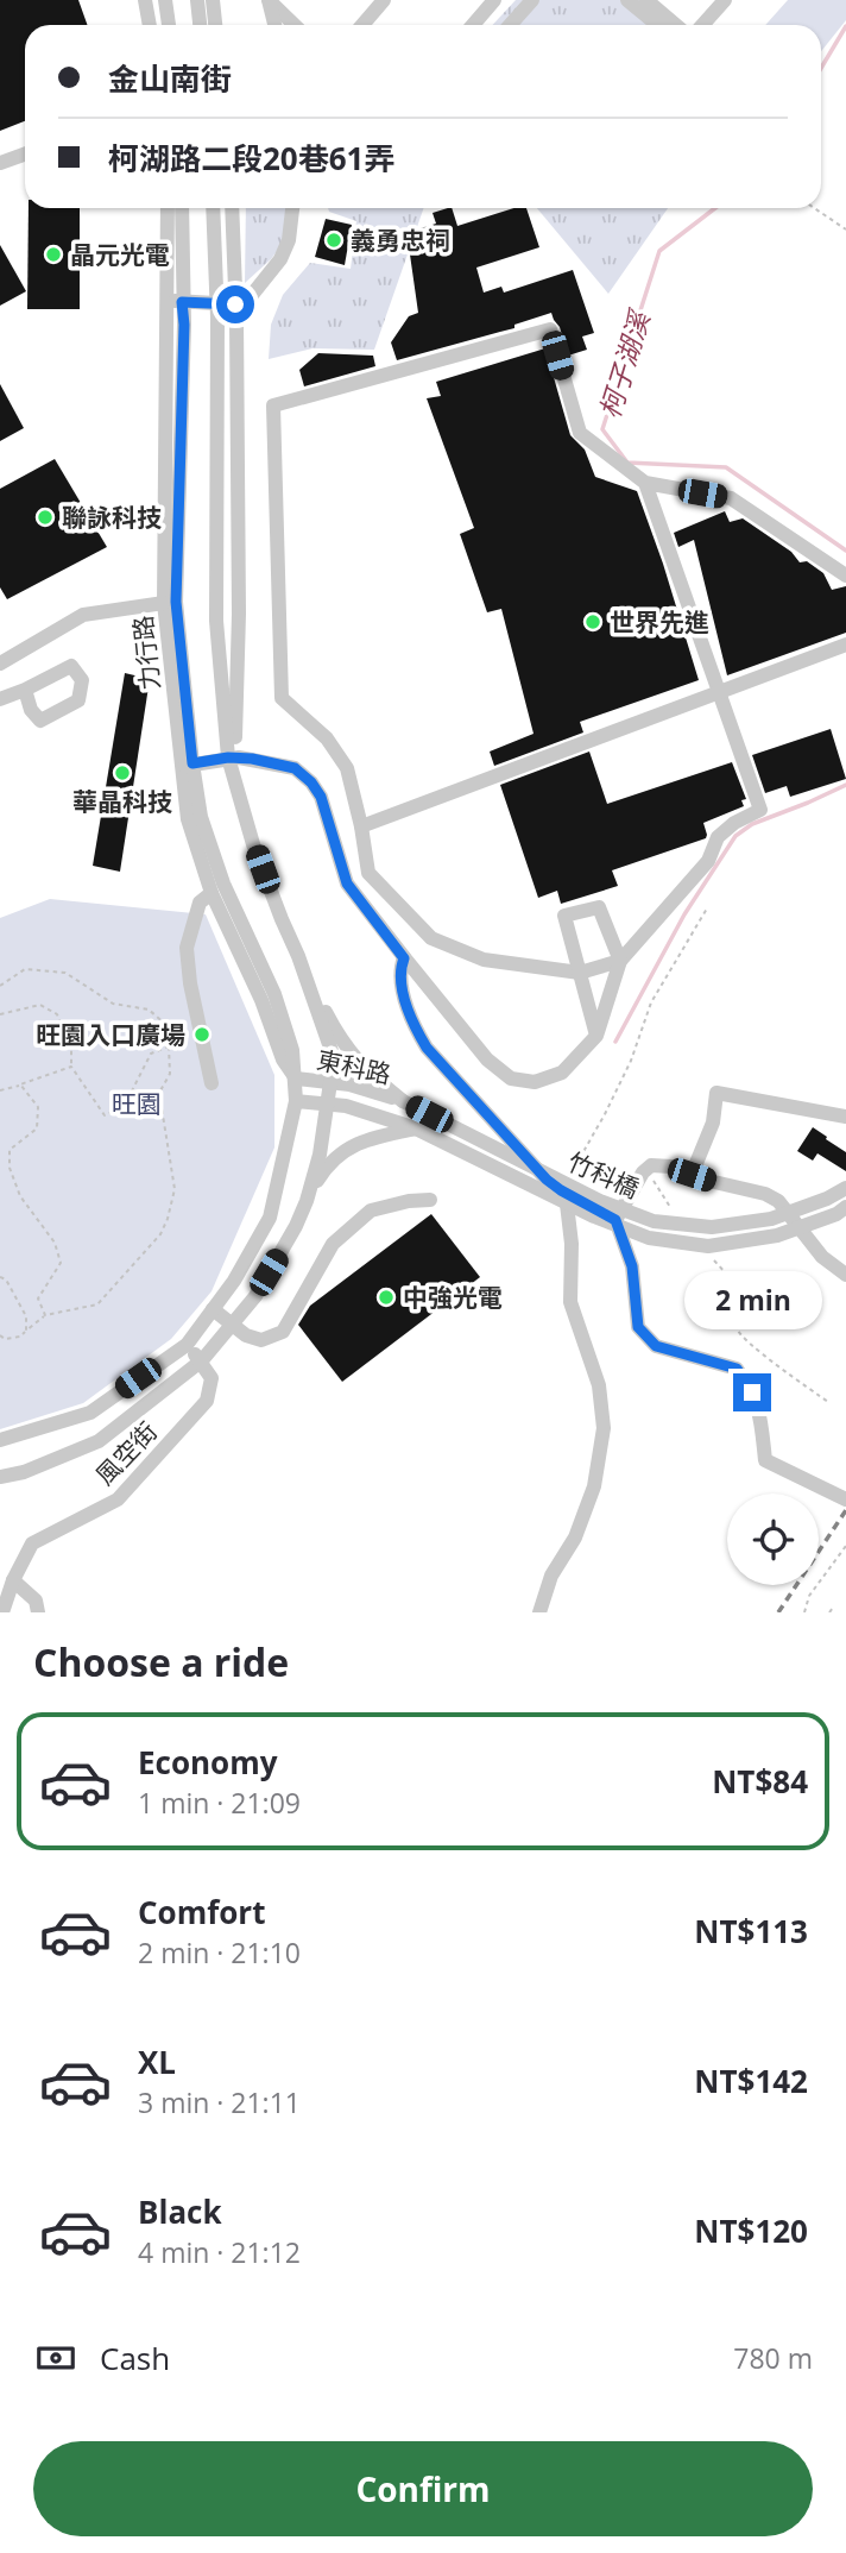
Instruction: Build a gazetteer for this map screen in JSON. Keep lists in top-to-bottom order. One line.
{"streets":{"street":["力行路","東科路","竹科橋","風空街"]},"crossings":[["力行路","東科路"],["東科路","竹科橋"]],"water":["柯子湖溪"],"parks":["旺園"],"places":["義勇忠祠","晶元光電","聯詠科技","世界先進","華晶科技","旺園入口廣場","中強光電"],"page":{"banner":["金山南街","柯湖路二段20巷61弄"],"bubble":"2 min","heading":"Choose a ride","list":[{"name":"Economy","note":"1 min · 21:09","value":"NT$84"},{"name":"Comfort","note":"2 min · 21:10","value":"NT$113"},{"name":"XL","note":"3 min · 21:11","value":"NT$142"},{"name":"Black","note":"4 min · 21:12","value":"NT$120"}],"pay":["Cash","780 m"],"buttons":"Confirm"}}
